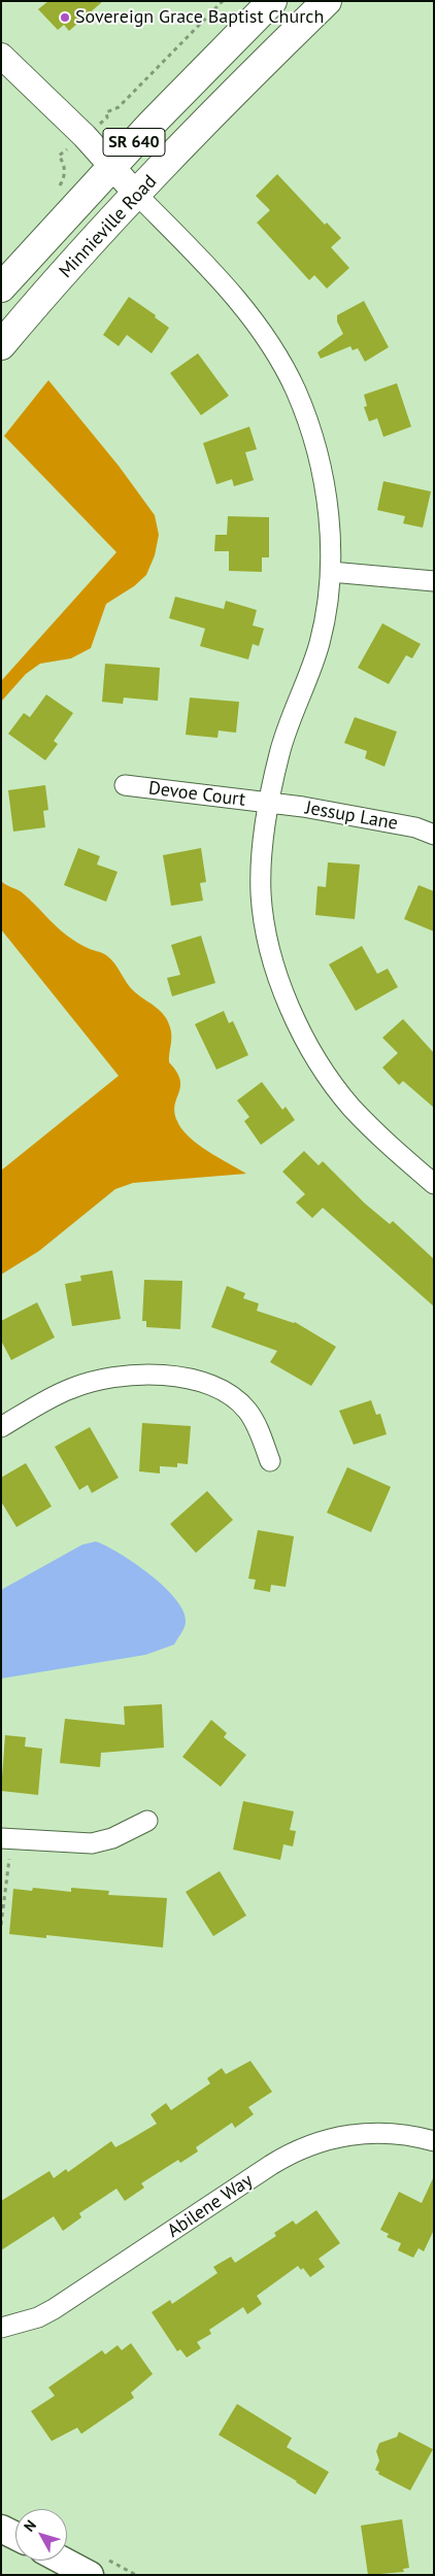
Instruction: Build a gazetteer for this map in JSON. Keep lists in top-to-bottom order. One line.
{"streets":{"main road":["SR 640","Minnieville Road"],"street":["Devoe Court","Jessup Lane","Abilene Way"]},"crossings":[["Devoe Court","Jessup Lane"]],"places":["Sovereign Grace Baptist Church"],"north":"top left"}
